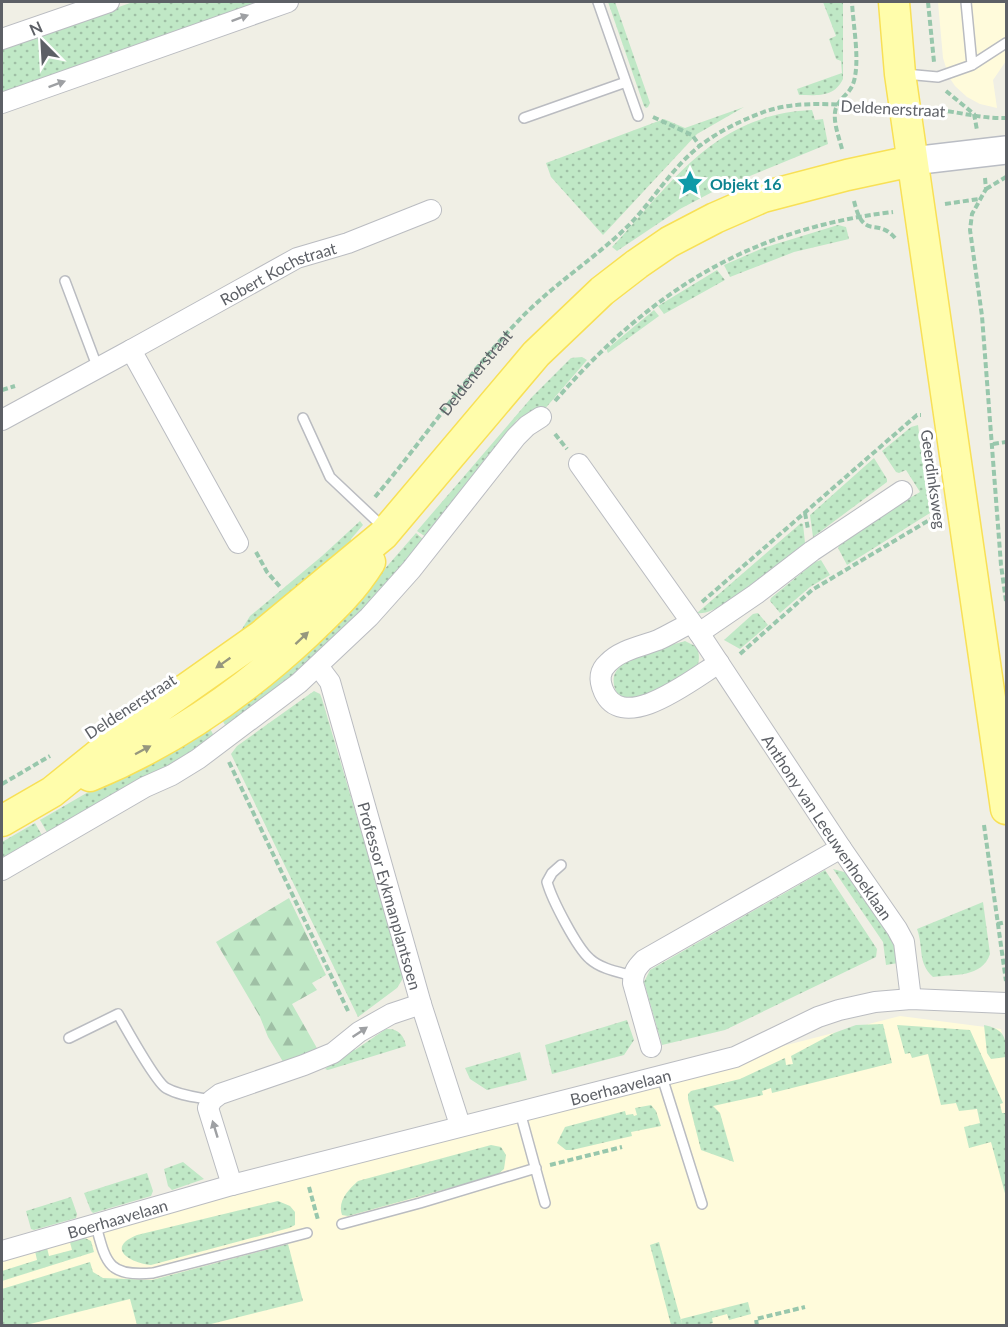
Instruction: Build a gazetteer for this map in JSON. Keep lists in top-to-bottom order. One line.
{"streets":{"main road":["Deldenerstraat","Geerdinksweg"],"street":["Robert Kochstraat","Anthony van Leeuwenhoeklaan","Professor Eykmanplantsoen","Boerhaavelaan"]},"crossings":[["Deldenerstraat","Geerdinksweg"],["Anthony van Leeuwenhoeklaan","Boerhaavelaan"],["Professor Eykmanplantsoen","Boerhaavelaan"]],"places":{"place":["Objekt 16"]},"north":"top left"}
